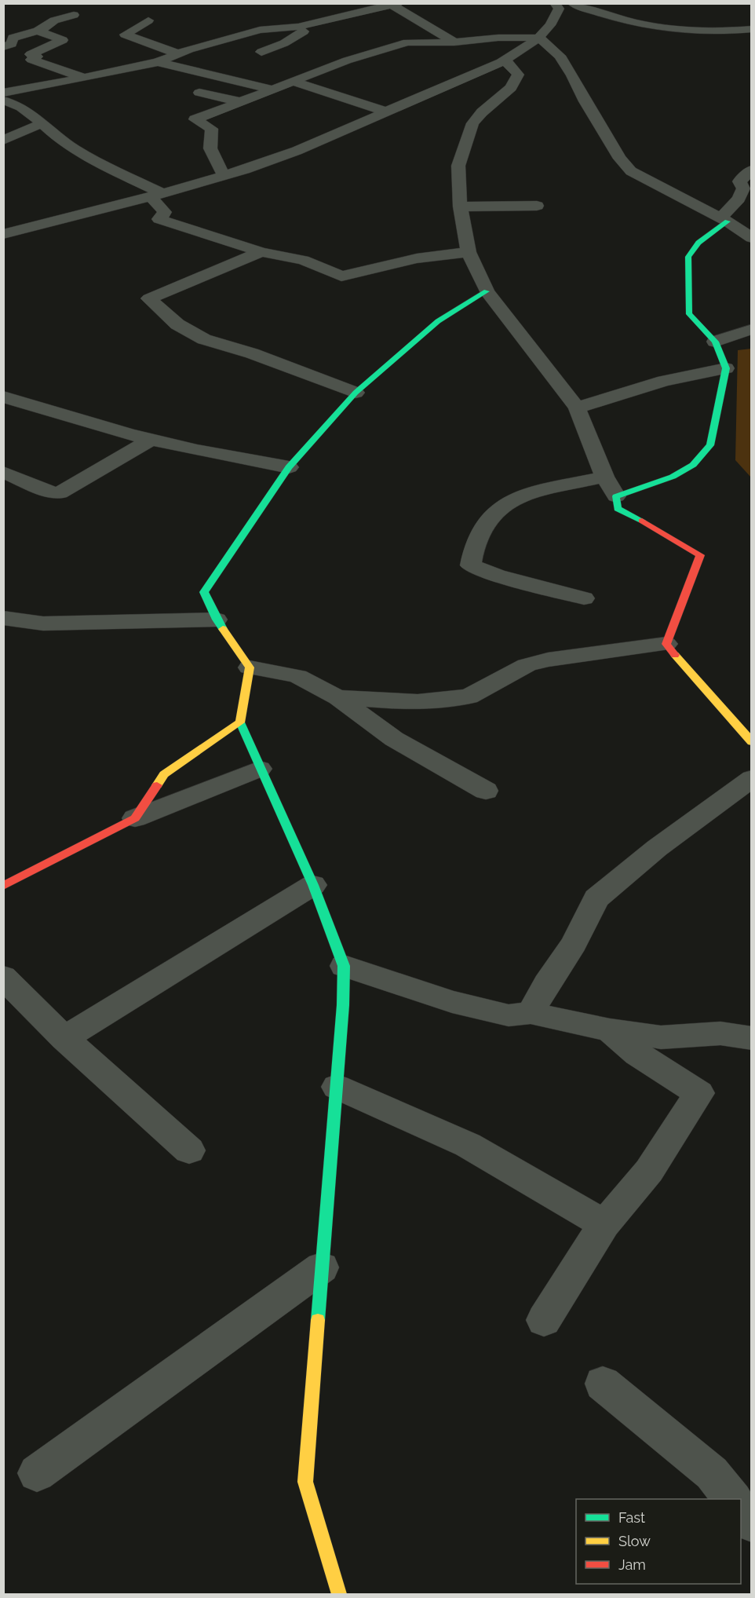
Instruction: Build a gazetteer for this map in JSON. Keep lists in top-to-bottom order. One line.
{"legend":["Fast","Slow","Jam"]}
